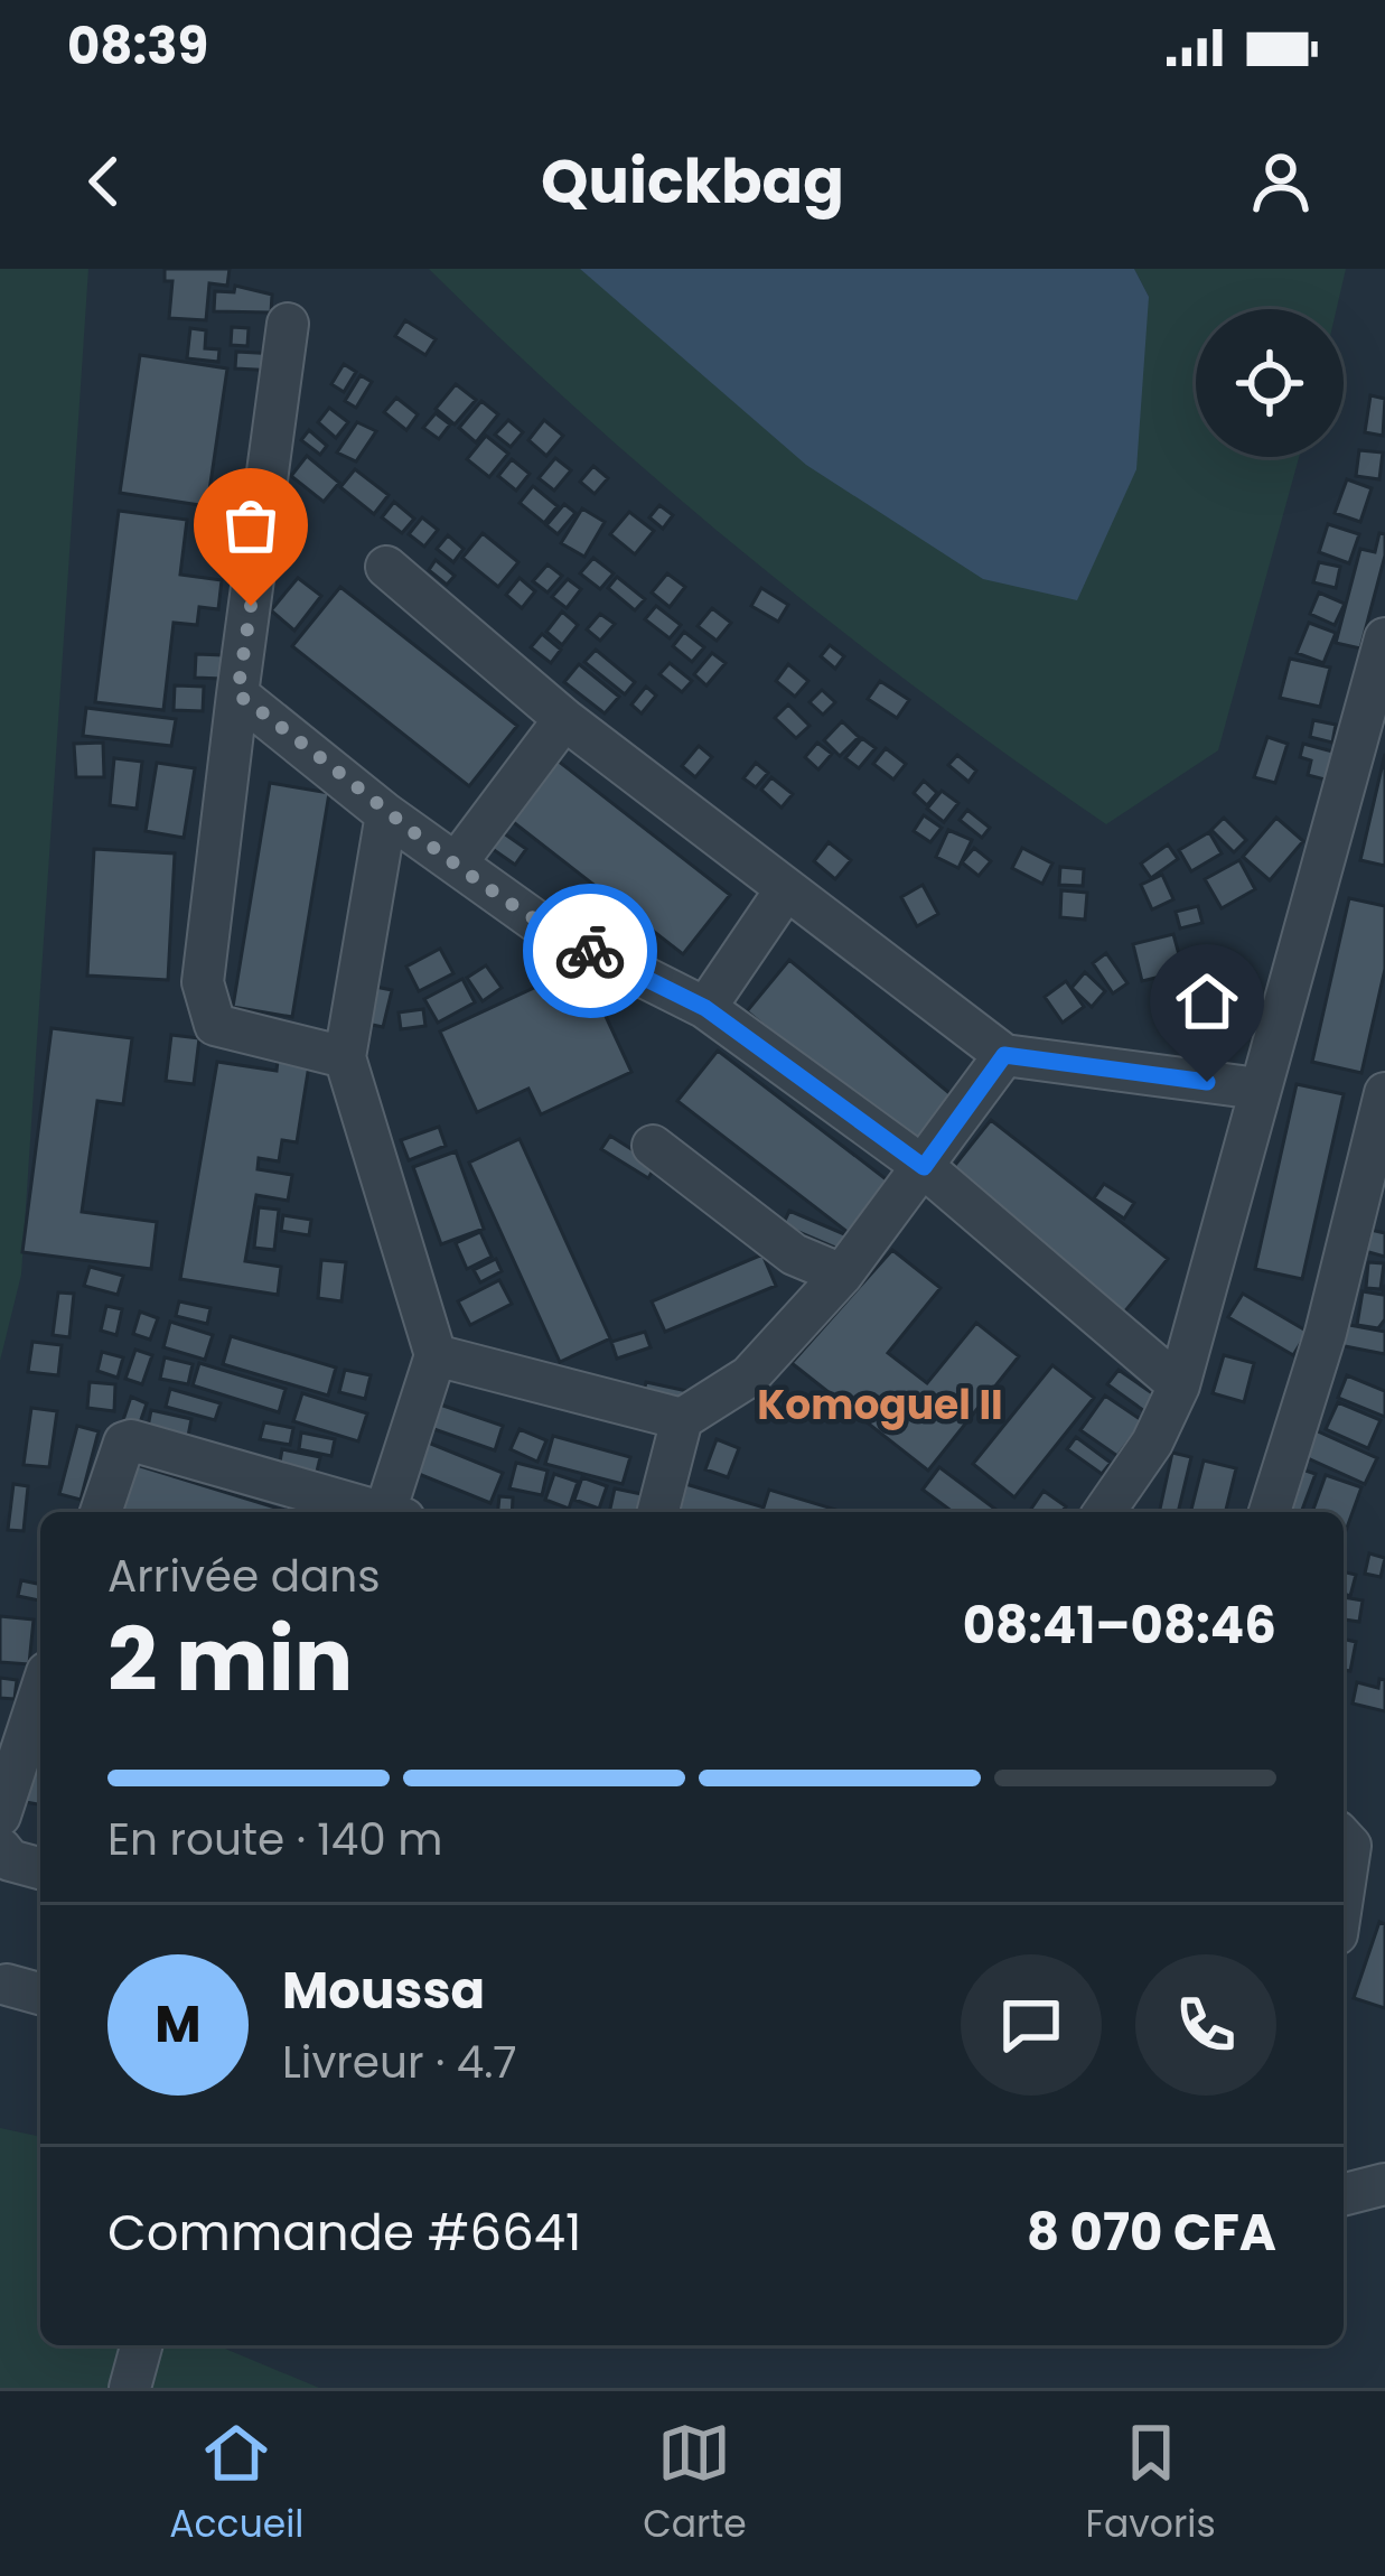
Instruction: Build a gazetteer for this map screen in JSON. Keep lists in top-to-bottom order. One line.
{"districts":["Komoguel II"],"page":{"status":"08:39","header":"Quickbag","heading":["2 min","Arrivée dans","08:41–08:46"],"panel":["Moussa","Livreur · 4.7","Commande #6641","8 070 CFA"],"bar":"En route · 140 m","round":"M","tabs":["Accueil","Carte","Favoris"]}}
